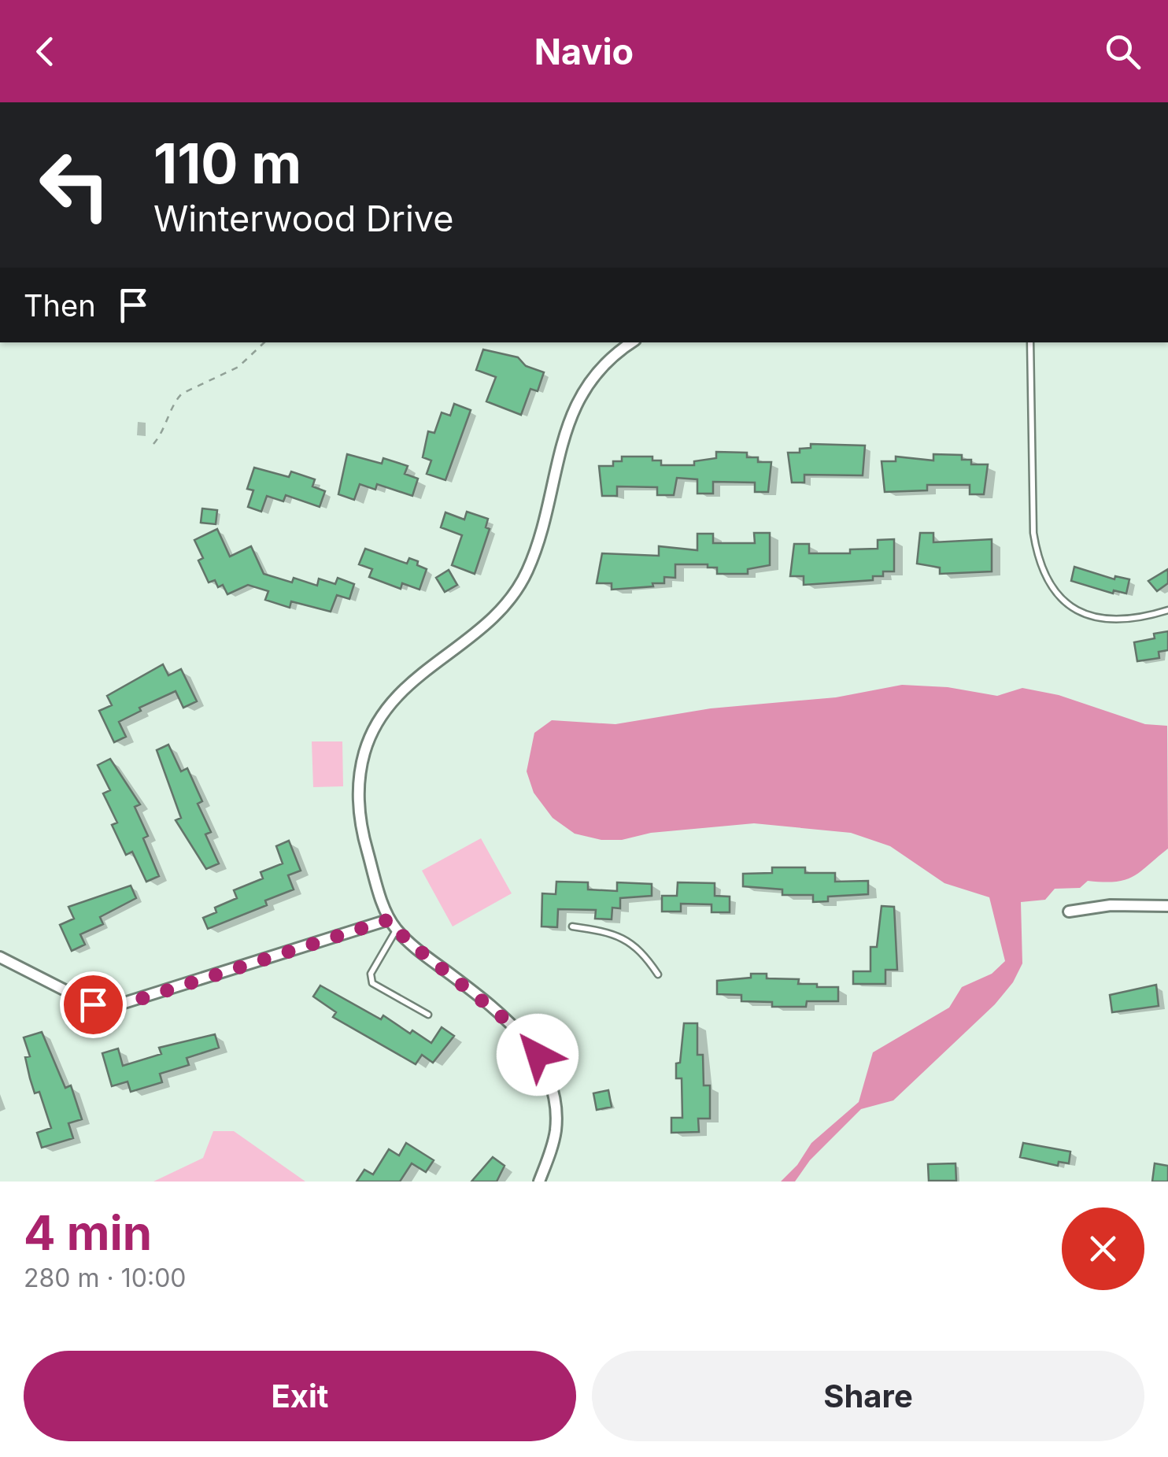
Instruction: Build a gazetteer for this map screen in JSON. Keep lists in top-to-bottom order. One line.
{"page":{"header":"Navio","turn":["110 m","Winterwood Drive"],"then":"Then","heading":["4 min","280 m · 10:00"],"buttons":["Exit","Share"]}}
